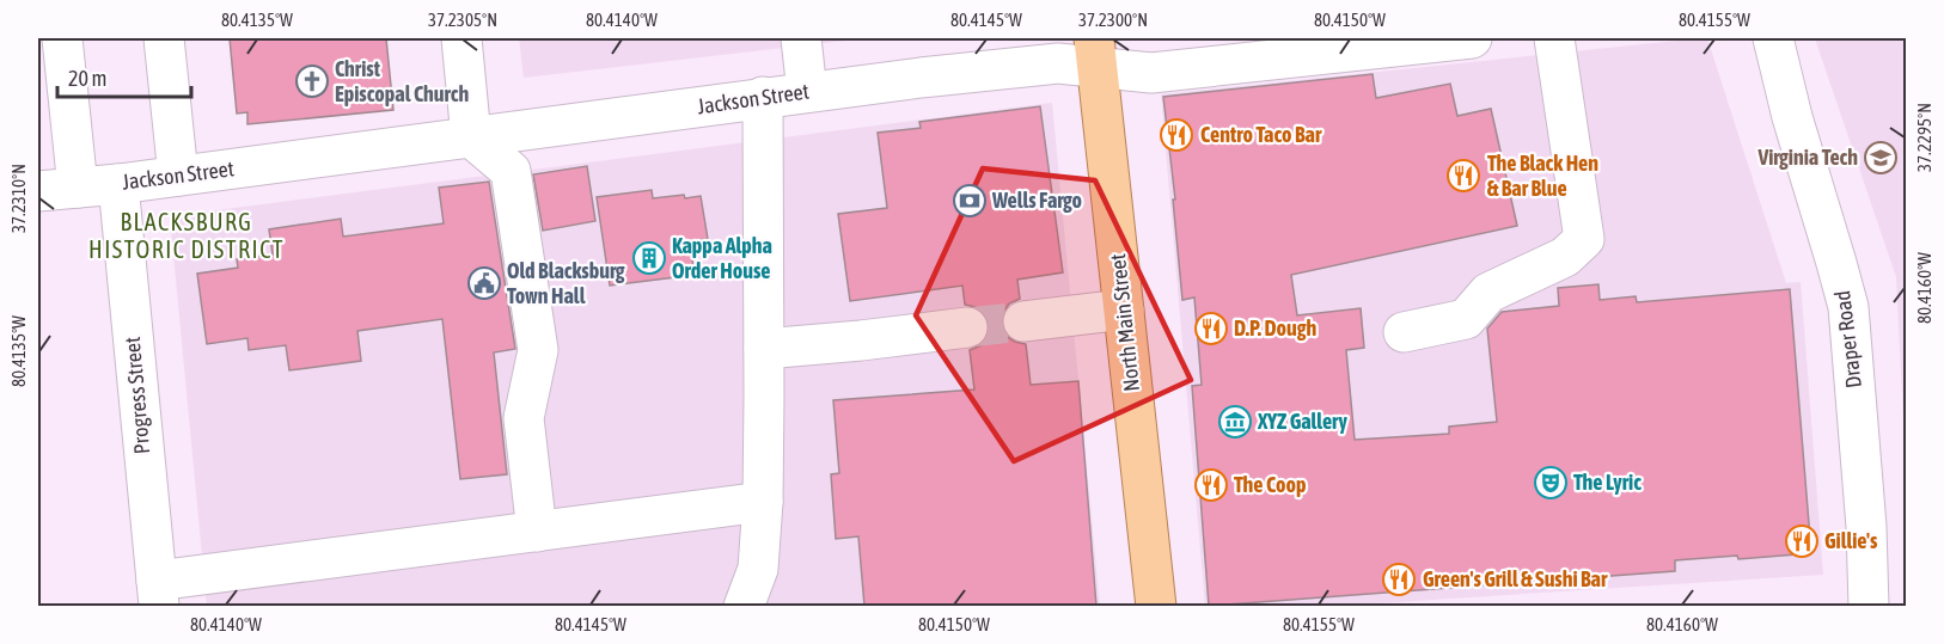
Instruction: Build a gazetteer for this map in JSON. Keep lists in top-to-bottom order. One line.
{"streets":{"main road":["North Main Street"],"street":["Jackson Street","Draper Road","Progress Street"]},"crossings":[["Jackson Street","North Main Street"],["Jackson Street","Progress Street"]],"districts":["BLACKSBURG HISTORIC DISTRICT"],"places":{"church":["Christ Episcopal Church"],"restaurant":["Centro Taco Bar","The Black Hen & Bar Blue","D.P. Dough","The Coop","Gillie's","Green's Grill & Sushi Bar"],"school or university":["Virginia Tech"],"bank":["Wells Fargo"],"building":["Kappa Alpha Order House"],"public building":["Old Blacksburg Town Hall"],"museum":["XYZ Gallery"],"theatre":["The Lyric"]},"scale_bar":"20 m","coordinates":["80.4135°W","37.2305°N","80.4140°W","80.4145°W","37.2300°N","80.4150°W","80.4155°W","37.2295°N","37.2310°N","80.4160°W"]}
